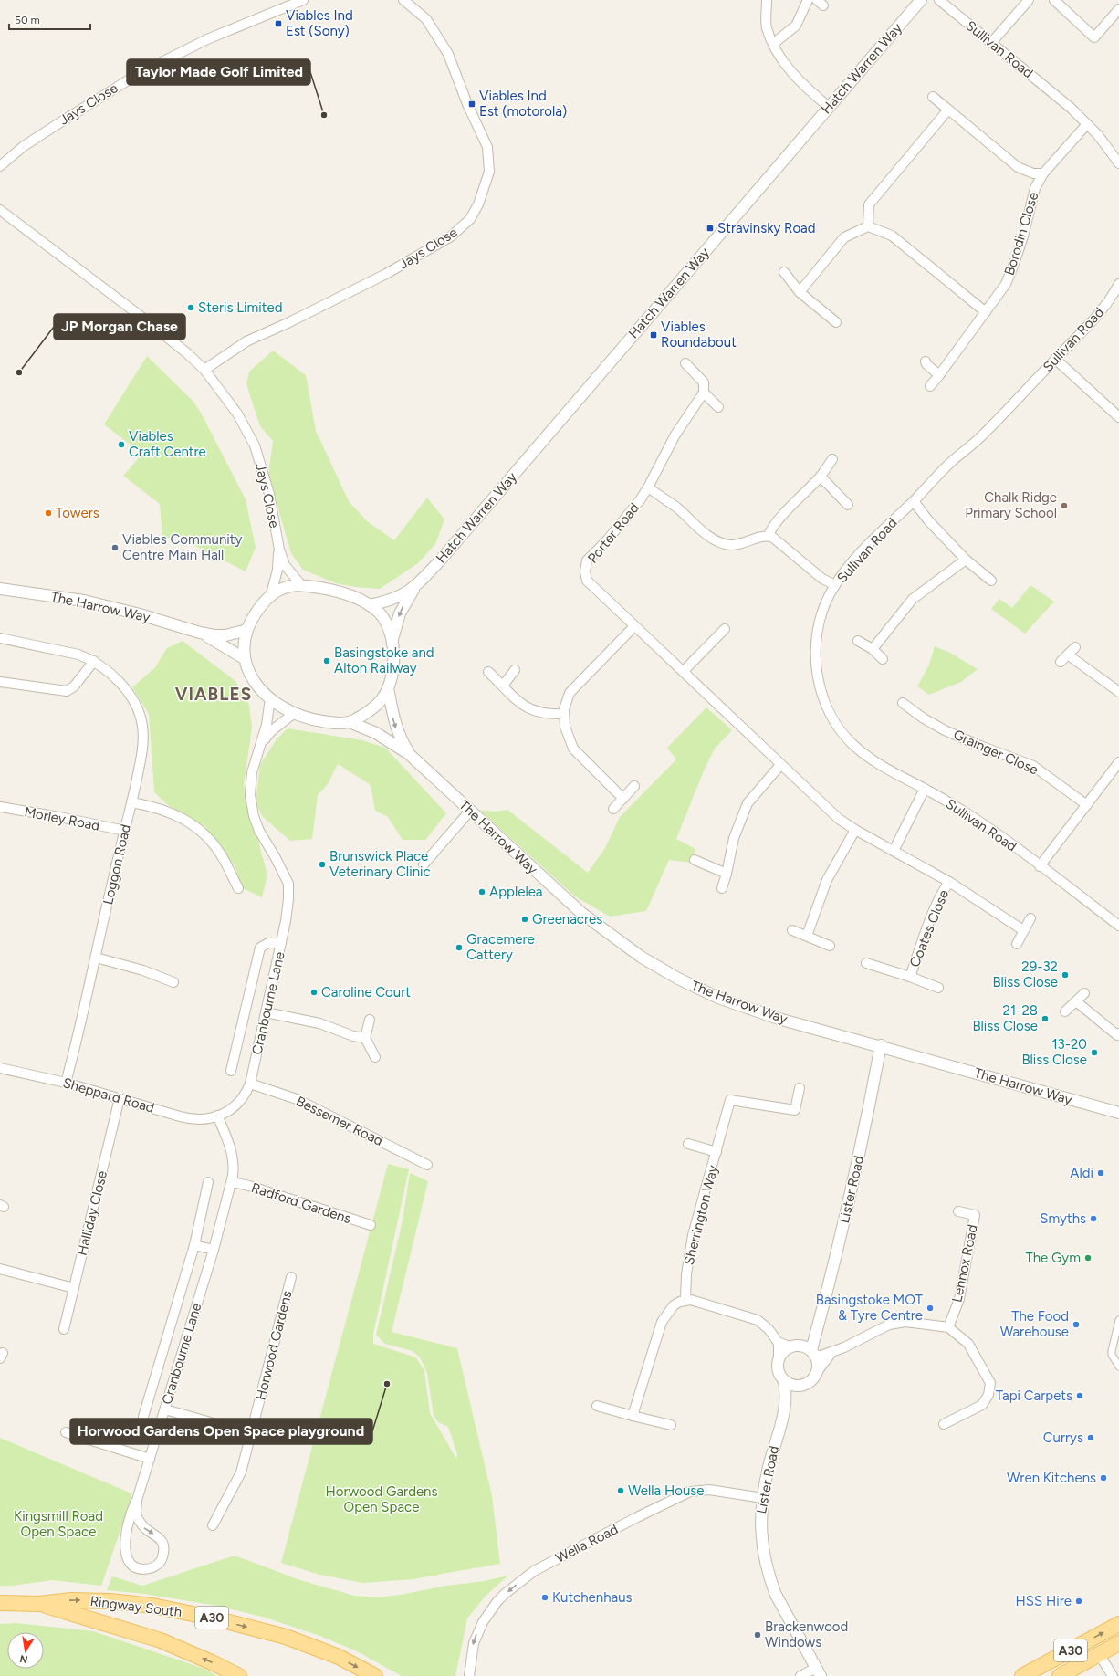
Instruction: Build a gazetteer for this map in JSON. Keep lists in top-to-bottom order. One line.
{"streets":{"main road":["Ringway South","A30"],"street":["Sullivan Road","Hatch Warren Way","Jays Close","Borodin Close","Porter Road","The Harrow Way","Grainger Close","Morley Road","Loggon Road","Coates Close","Cranbourne Lane","Sheppard Road","Bessemer Road","Lister Road","Radford Gardens","Halliday Close","Sherrington Way","Lennox Road","Horwood Gardens","Wella Road"]},"crossings":[["Sullivan Road","Borodin Close"],["Porter Road","Coates Close"],["The Harrow Way","Lister Road"],["Morley Road","Loggon Road"],["Loggon Road","Sheppard Road"],["Cranbourne Lane","Sheppard Road"],["Cranbourne Lane","Bessemer Road"],["Cranbourne Lane","Radford Gardens"],["Sheppard Road","Halliday Close"],["Lister Road","Wella Road"]],"one_way":["Wella Road"],"districts":["VIABLES"],"parks":["Horwood Gardens Open Space","Kingsmill Road Open Space"],"places":{"transit":["Viables Ind Est (Sony)","Viables Ind Est (motorola)","Stravinsky Road","Viables Roundabout"],"other":["Taylor Made Golf Limited","Steris Limited","JP Morgan Chase","Viables Craft Centre","Chalk Ridge Primary School","Towers","Viables Community Centre Main Hall","Basingstoke and Alton Railway","Brunswick Place Veterinary Clinic","Applelea","Greenacres","Gracemere Cattery","29-32 Bliss Close","Caroline Court","21-28 Bliss Close","13-20 Bliss Close","Aldi","Smyths","The Gym","Basingstoke MOT & Tyre Centre","The Food Warehouse","Horwood Gardens Open Space playground","Tapi Carpets","Currys","Wren Kitchens","Wella House","Kutchenhaus","HSS Hire","Brackenwood Windows"]},"scale_bar":"50 m","north":"bottom"}
